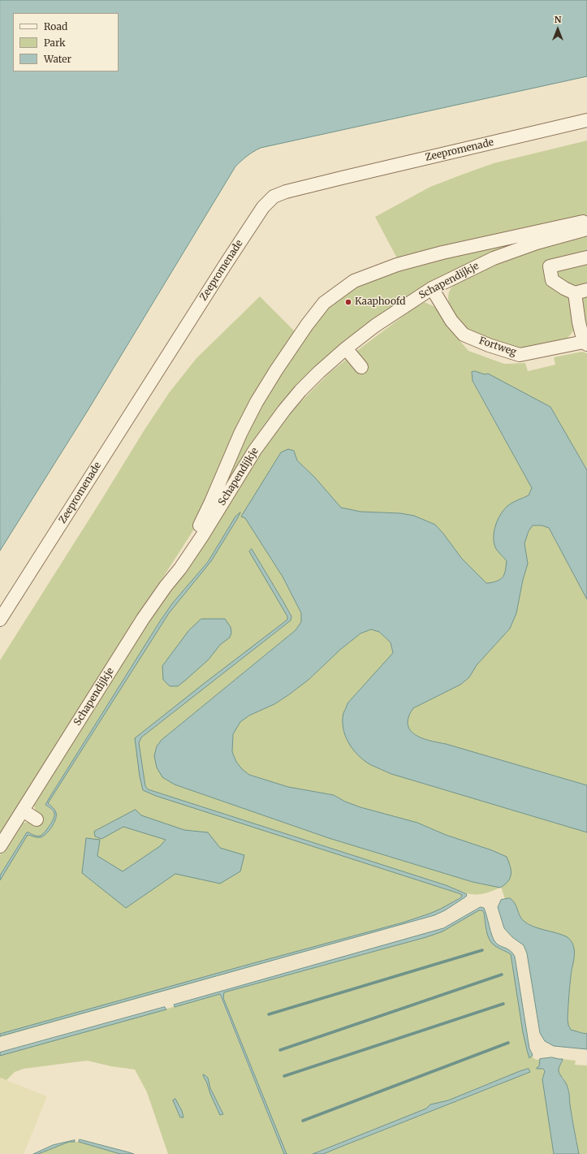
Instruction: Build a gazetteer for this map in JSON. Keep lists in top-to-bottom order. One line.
{"streets":{"street":["Zeepromenade","Schapendijkje","Fortweg"]},"crossings":[["Schapendijkje","Fortweg"]],"places":["Kaaphoofd"],"legend":["Road","Park","Water"],"north":"top"}
